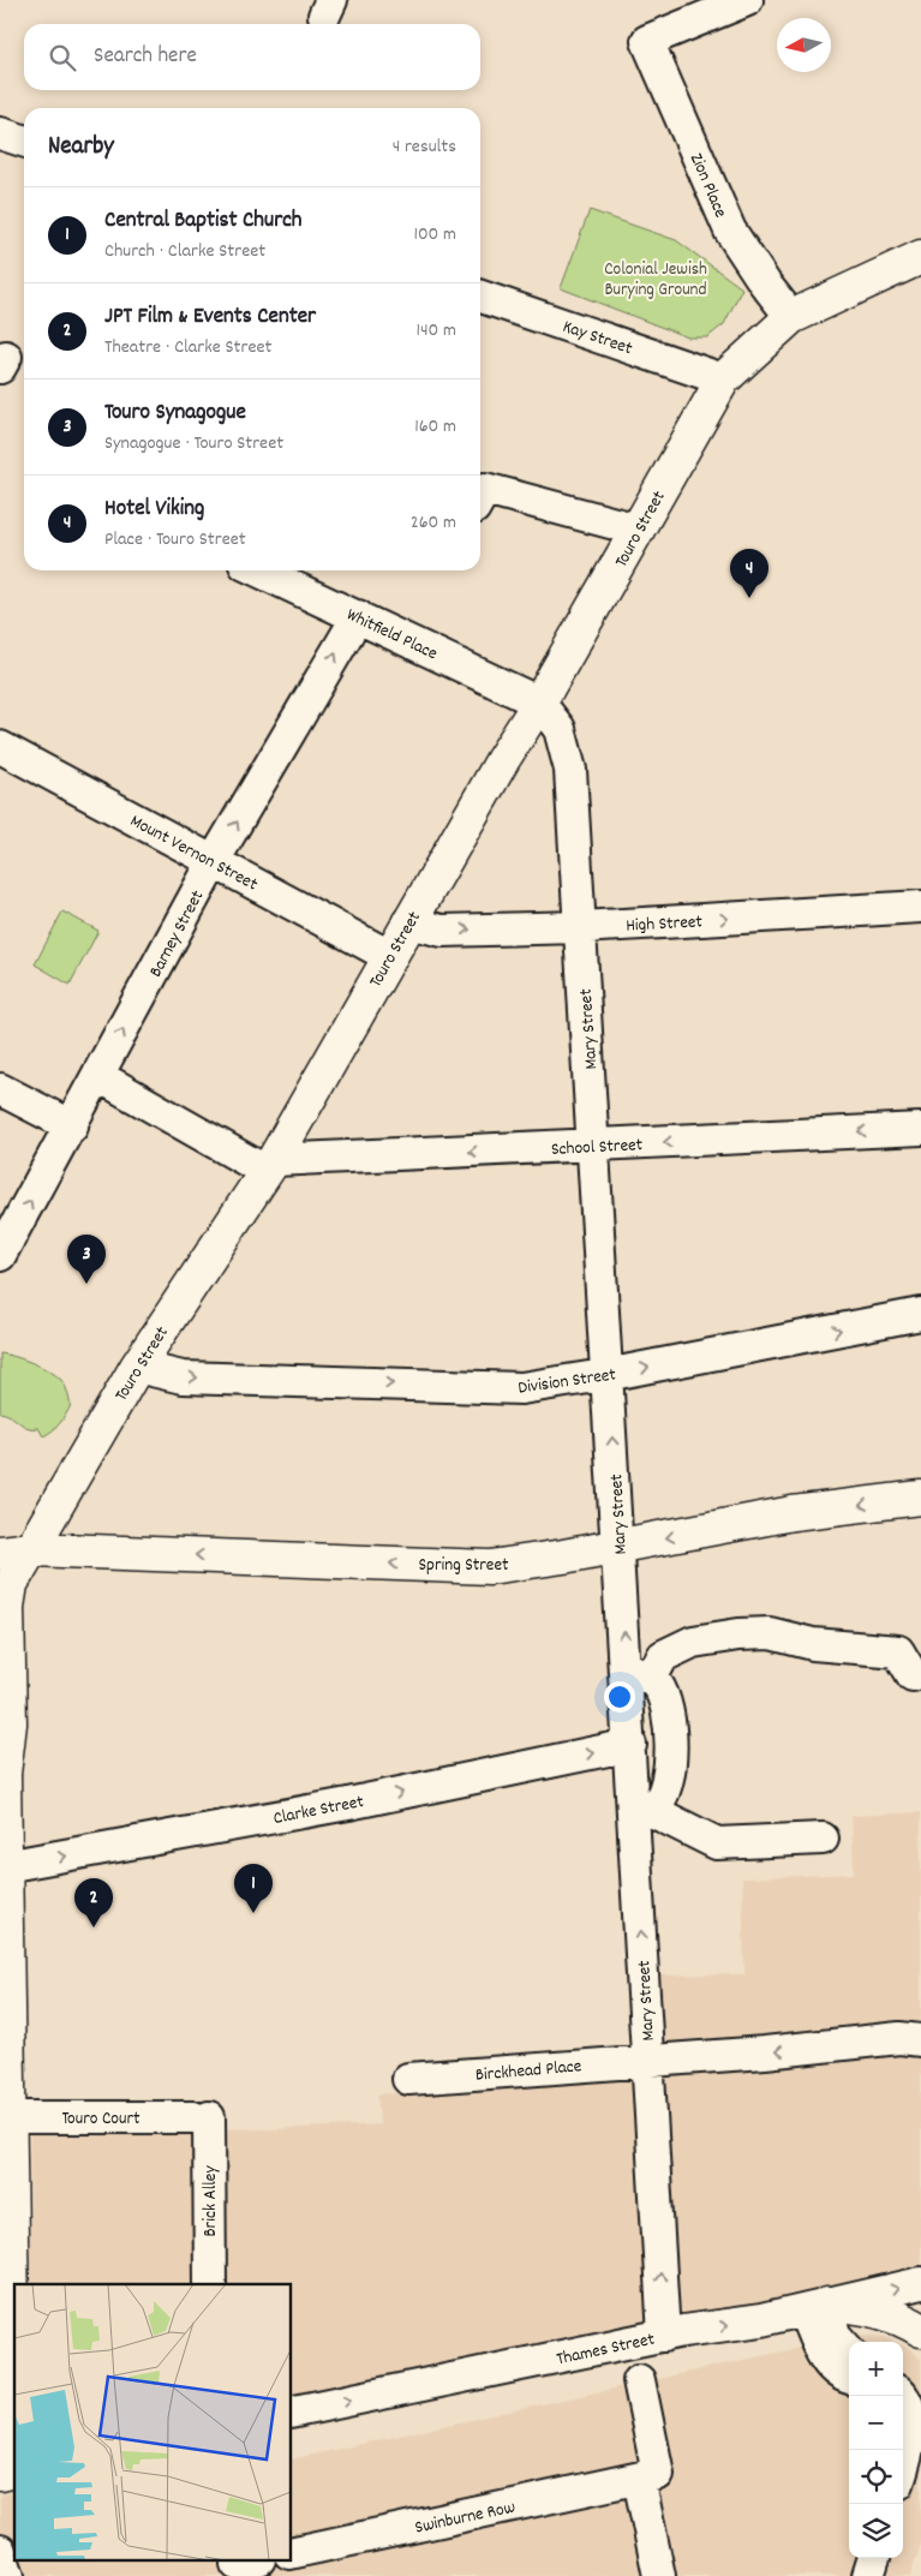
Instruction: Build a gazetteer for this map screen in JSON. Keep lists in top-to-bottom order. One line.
{"streets":{"main road":["Touro Street","Spring Street"],"street":["Zion Place","Kay Street","Whitfield Place","Mount Vernon Street","High Street","Barney Street","Mary Street","School Street","Division Street","Clarke Street","Birckhead Place","Touro Court","Brick Alley","Thames Street","Swinburne Row"]},"crossings":[["Zion Place","Touro Street"],["Kay Street","Touro Street"],["Touro Street","Whitfield Place"],["Touro Street","Mount Vernon Street"],["Touro Street","High Street"],["Touro Street","Mary Street"],["Touro Street","School Street"],["Touro Street","Division Street"],["Touro Street","Spring Street"],["Touro Street","Clarke Street"],["Touro Street","Touro Court"],["Whitfield Place","Barney Street"],["Whitfield Place","Mary Street"],["Mount Vernon Street","Barney Street"],["High Street","Mary Street"],["Mary Street","School Street"],["Mary Street","Division Street"],["Mary Street","Spring Street"],["Mary Street","Clarke Street"],["Mary Street","Birckhead Place"],["Mary Street","Thames Street"],["Touro Court","Brick Alley"]],"one_way":["High Street","Barney Street","Mary Street","School Street","Division Street","Spring Street","Clarke Street","Thames Street"],"parks":["Colonial Jewish Burying Ground"],"north":"left","page":{"search":"Search here","heading":["Nearby","4 results"],"list":[{"mark":"1","name":"Central Baptist Church","note":"Church · Clarke Street","value":"100 m"},{"mark":"2","name":"JPT Film & Events Center","note":"Theatre · Clarke Street","value":"140 m"},{"mark":"3","name":"Touro Synagogue","note":"Synagogue · Touro Street","value":"160 m"},{"mark":"4","name":"Hotel Viking","note":"Place · Touro Street","value":"260 m"}],"pins":["4","3","1","2"],"map_buttons":["+","−"]}}
